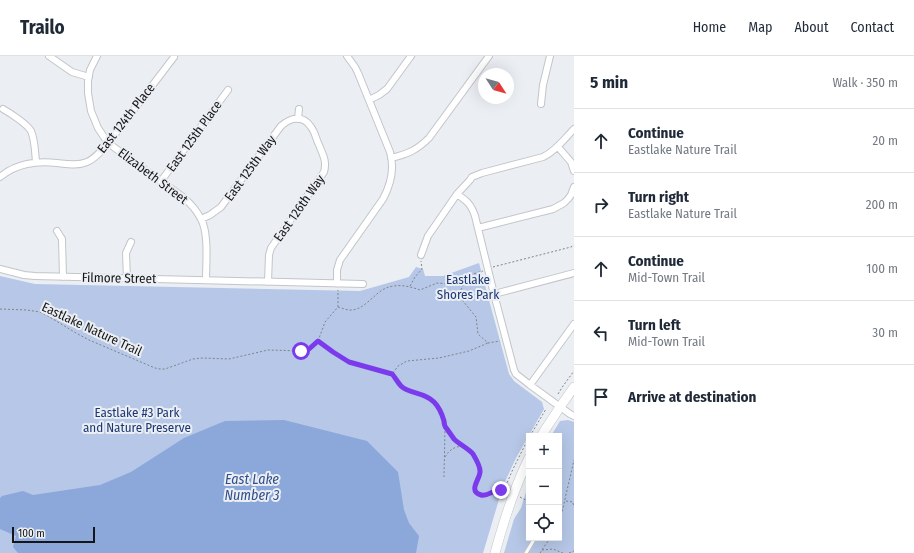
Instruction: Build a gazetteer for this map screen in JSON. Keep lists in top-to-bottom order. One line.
{"streets":{"street":["East 124th Place","East 125th Place","East 125th Way","Elizabeth Street","East 126th Way","Filmore Street"],"path":["Eastlake Nature Trail"]},"crossings":[["East 124th Place","Elizabeth Street"],["East 125th Place","Elizabeth Street"],["East 125th Way","Elizabeth Street"],["East 125th Way","East 126th Way"],["Elizabeth Street","Filmore Street"],["East 126th Way","Filmore Street"]],"water":["East Lake Number 3"],"parks":["Eastlake Shores Park","Eastlake #3 Park and Nature Preserve"],"scale_bar":"100 m","north":"bottom right","page":{"header":"Trailo","nav":["Home","Map","About","Contact"],"heading":["5 min","Walk · 350 m"],"list":[["Continue","Eastlake Nature Trail","20 m"],["Turn right","Eastlake Nature Trail","200 m"],["Continue","Mid-Town Trail","100 m"],["Turn left","Mid-Town Trail","30 m"],"Arrive at destination"],"map_buttons":["+","−"],"scale":"100 m"}}
